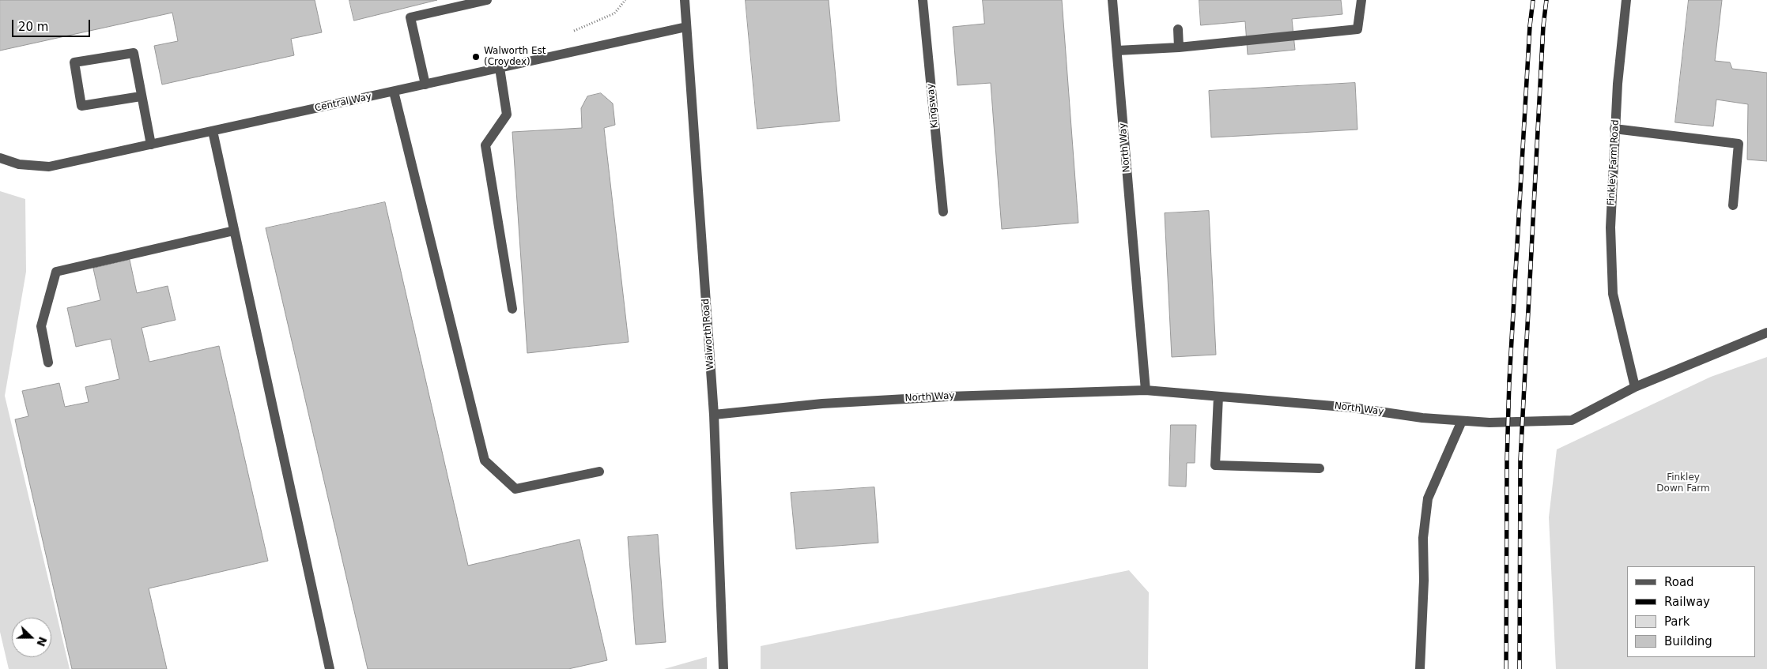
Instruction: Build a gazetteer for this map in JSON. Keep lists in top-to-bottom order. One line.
{"streets":{"street":["Central Way","Kingsway","North Way","Finkley Farm Road","Walworth Road"]},"crossings":[["Central Way","Walworth Road"],["North Way","Finkley Farm Road"],["North Way","Walworth Road"]],"parks":["Finkley Down Farm"],"places":["Walworth Est (Croydex)"],"legend":["Road","Railway","Park","Building"],"scale_bar":"20 m","north":"right"}
